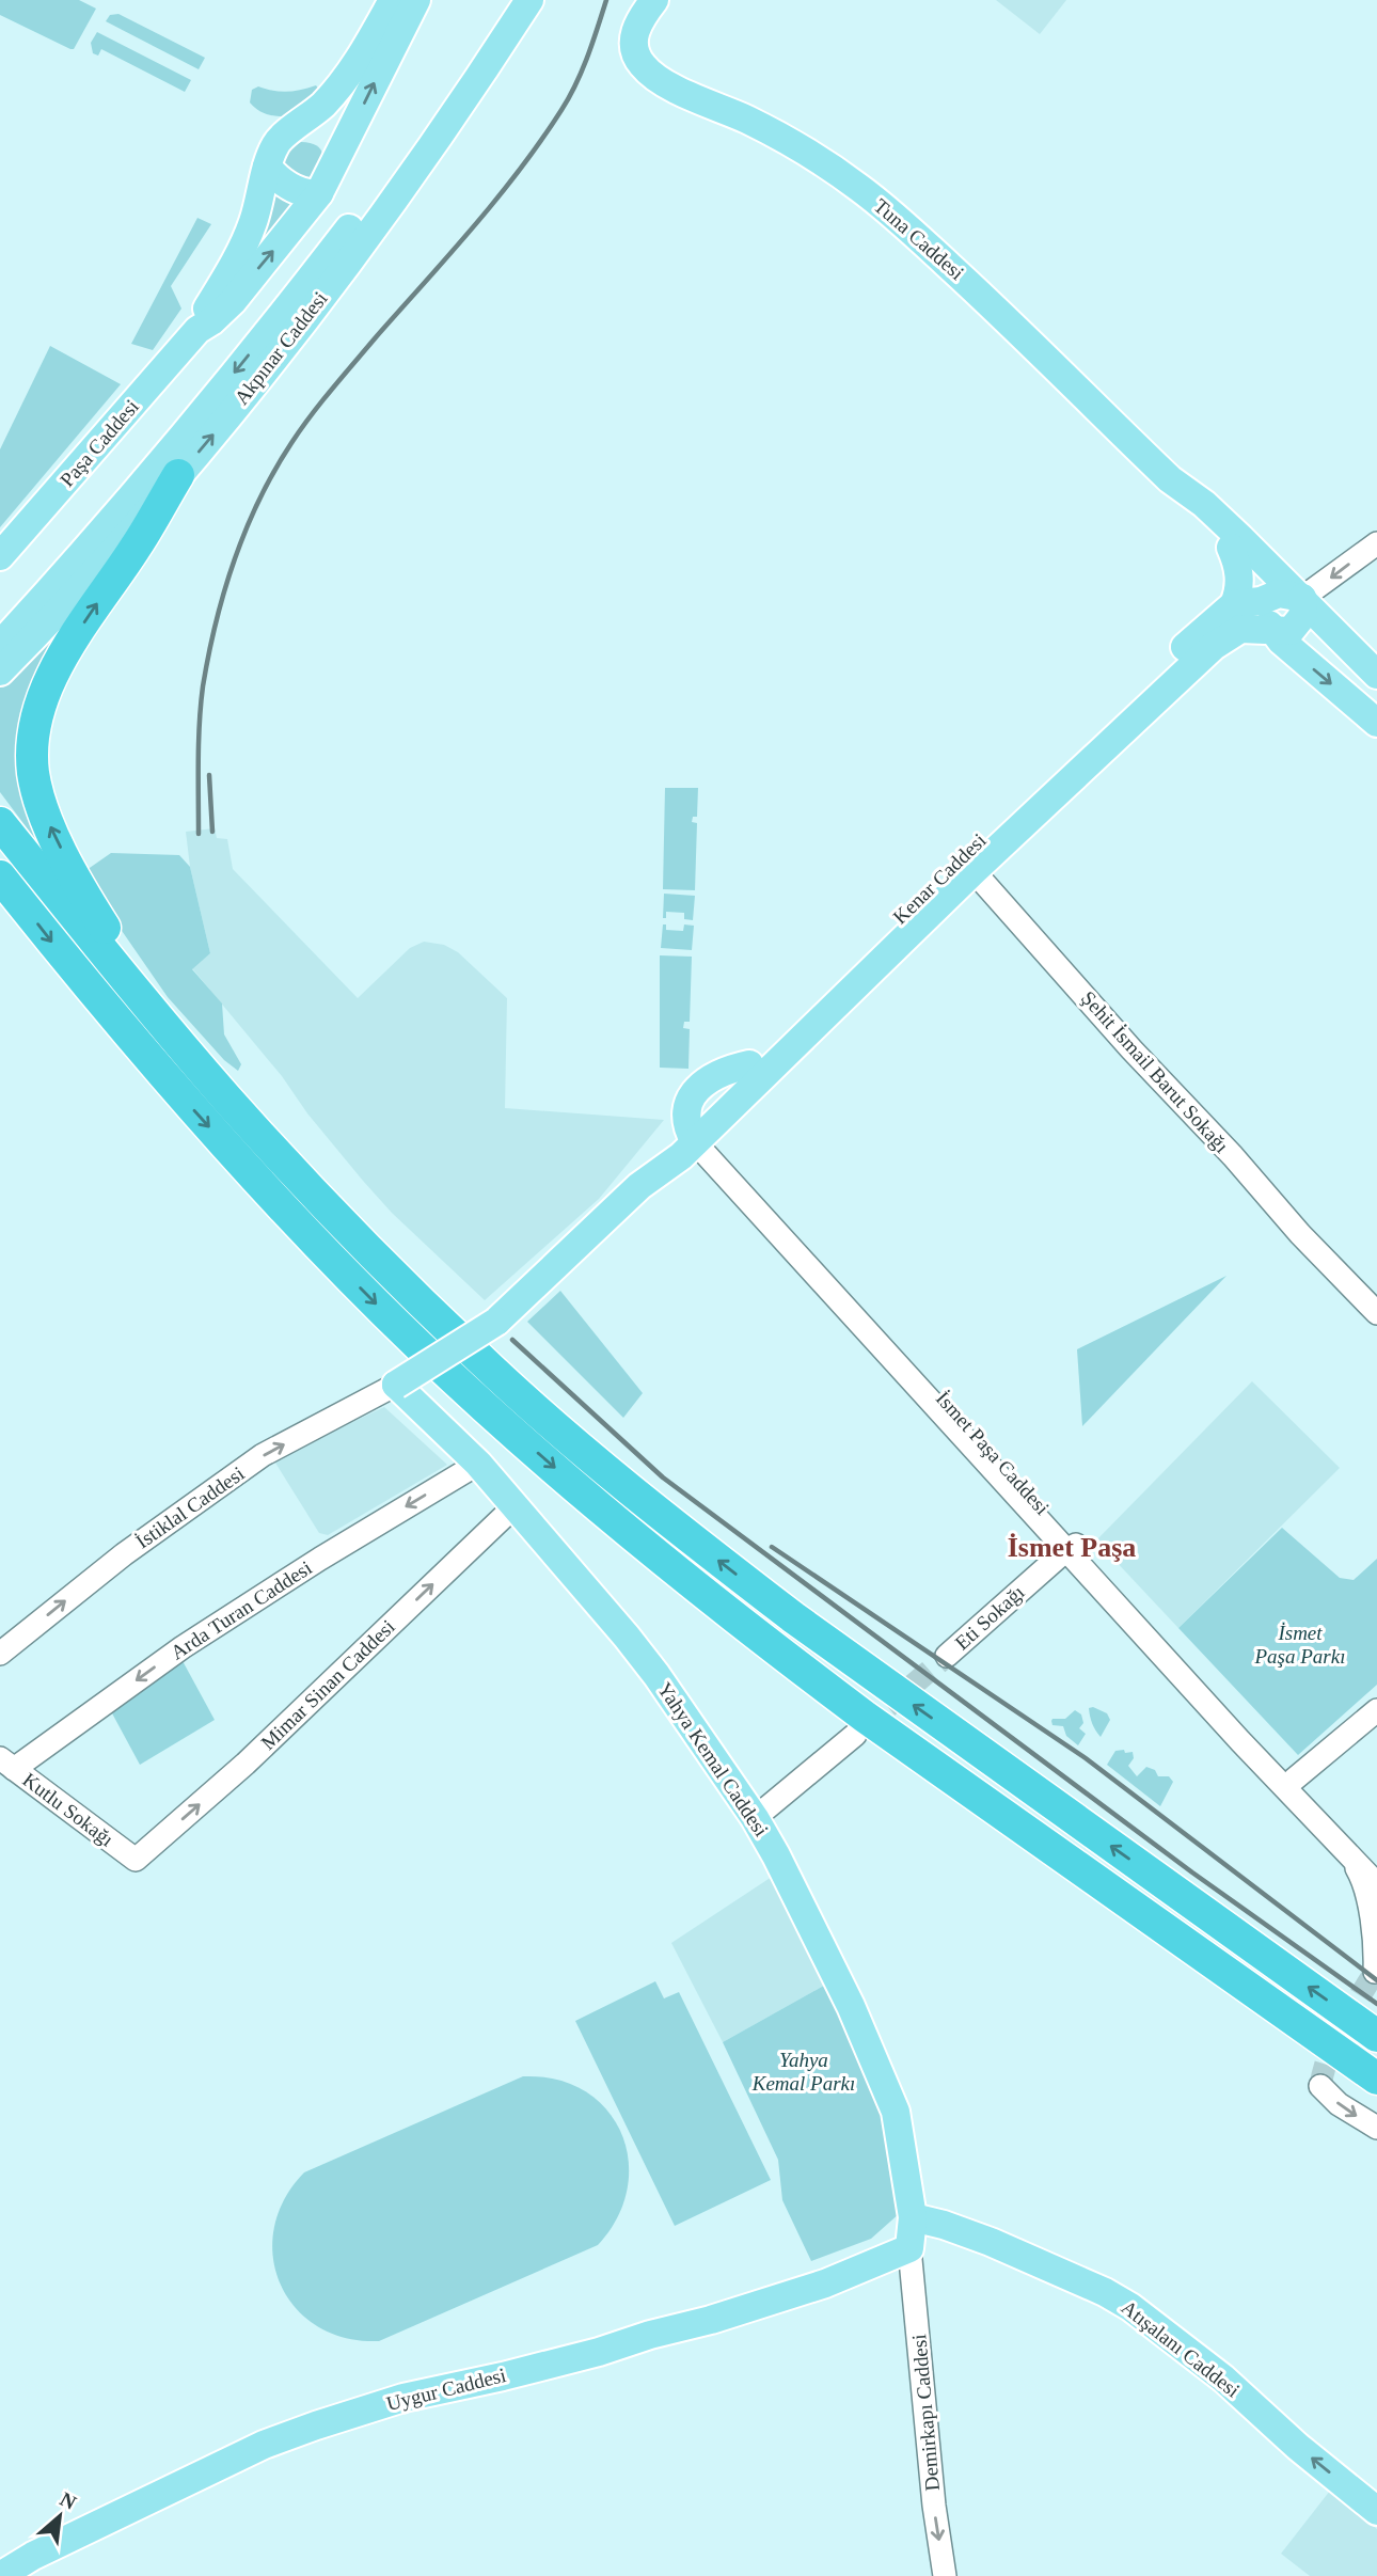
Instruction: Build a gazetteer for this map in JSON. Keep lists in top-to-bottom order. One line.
{"streets":{"main road":["Tuna Caddesi","Akpınar Caddesi","Paşa Caddesi","Kenar Caddesi","Yahya Kemal Caddesi","Atışalanı Caddesi","Uygur Caddesi"],"street":["Şehit İsmail Barut Sokağı","İsmet Paşa Caddesi","İstiklal Caddesi","Arda Turan Caddesi","Eti Sokağı","Mimar Sinan Caddesi","Kutlu Sokağı","Demirkapı Caddesi"]},"crossings":[["Tuna Caddesi","Kenar Caddesi"],["Kenar Caddesi","Şehit İsmail Barut Sokağı"],["Kenar Caddesi","İsmet Paşa Caddesi"],["Kenar Caddesi","İstiklal Caddesi"],["Kenar Caddesi","Yahya Kemal Caddesi"],["İsmet Paşa Caddesi","Eti Sokağı"],["İstiklal Caddesi","Yahya Kemal Caddesi"],["Arda Turan Caddesi","Yahya Kemal Caddesi"],["Arda Turan Caddesi","Kutlu Sokağı"],["Mimar Sinan Caddesi","Yahya Kemal Caddesi"],["Mimar Sinan Caddesi","Kutlu Sokağı"],["Yahya Kemal Caddesi","Atışalanı Caddesi"],["Yahya Kemal Caddesi","Uygur Caddesi"],["Yahya Kemal Caddesi","Demirkapı Caddesi"],["Uygur Caddesi","Demirkapı Caddesi"]],"one_way":["İstiklal Caddesi","Arda Turan Caddesi","Mimar Sinan Caddesi","Atışalanı Caddesi","Demirkapı Caddesi"],"districts":["İsmet Paşa"],"parks":["İsmet Paşa Parkı","Yahya Kemal Parkı"],"north":"top right"}
